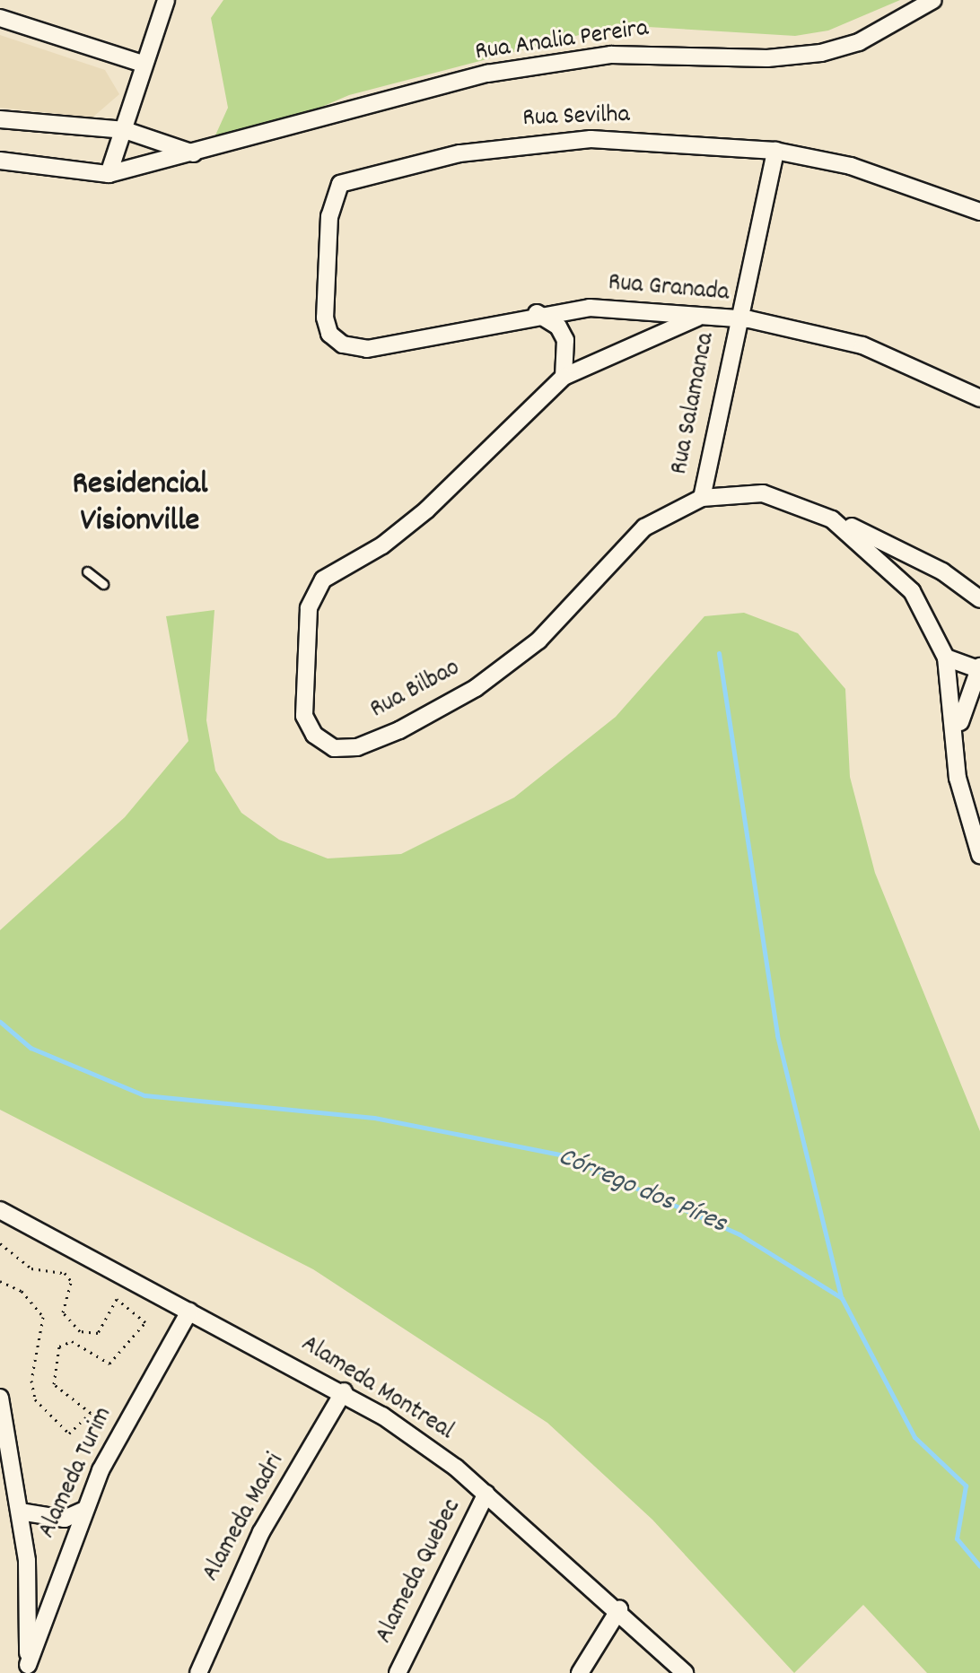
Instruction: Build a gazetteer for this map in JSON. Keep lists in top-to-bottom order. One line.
{"streets":{"street":["Rua Analia Pereira","Rua Sevilha","Rua Granada","Rua Salamanca","Rua Bilbao","Alameda Montreal","Alameda Turim","Alameda Madri","Alameda Quebec"]},"crossings":[["Rua Sevilha","Rua Granada"],["Rua Sevilha","Rua Salamanca"],["Rua Granada","Rua Salamanca"],["Rua Granada","Rua Bilbao"],["Rua Salamanca","Rua Bilbao"],["Alameda Montreal","Alameda Turim"],["Alameda Montreal","Alameda Madri"],["Alameda Montreal","Alameda Quebec"]],"districts":["Residencial Visionville"],"water":["Córrego dos Píres"]}
